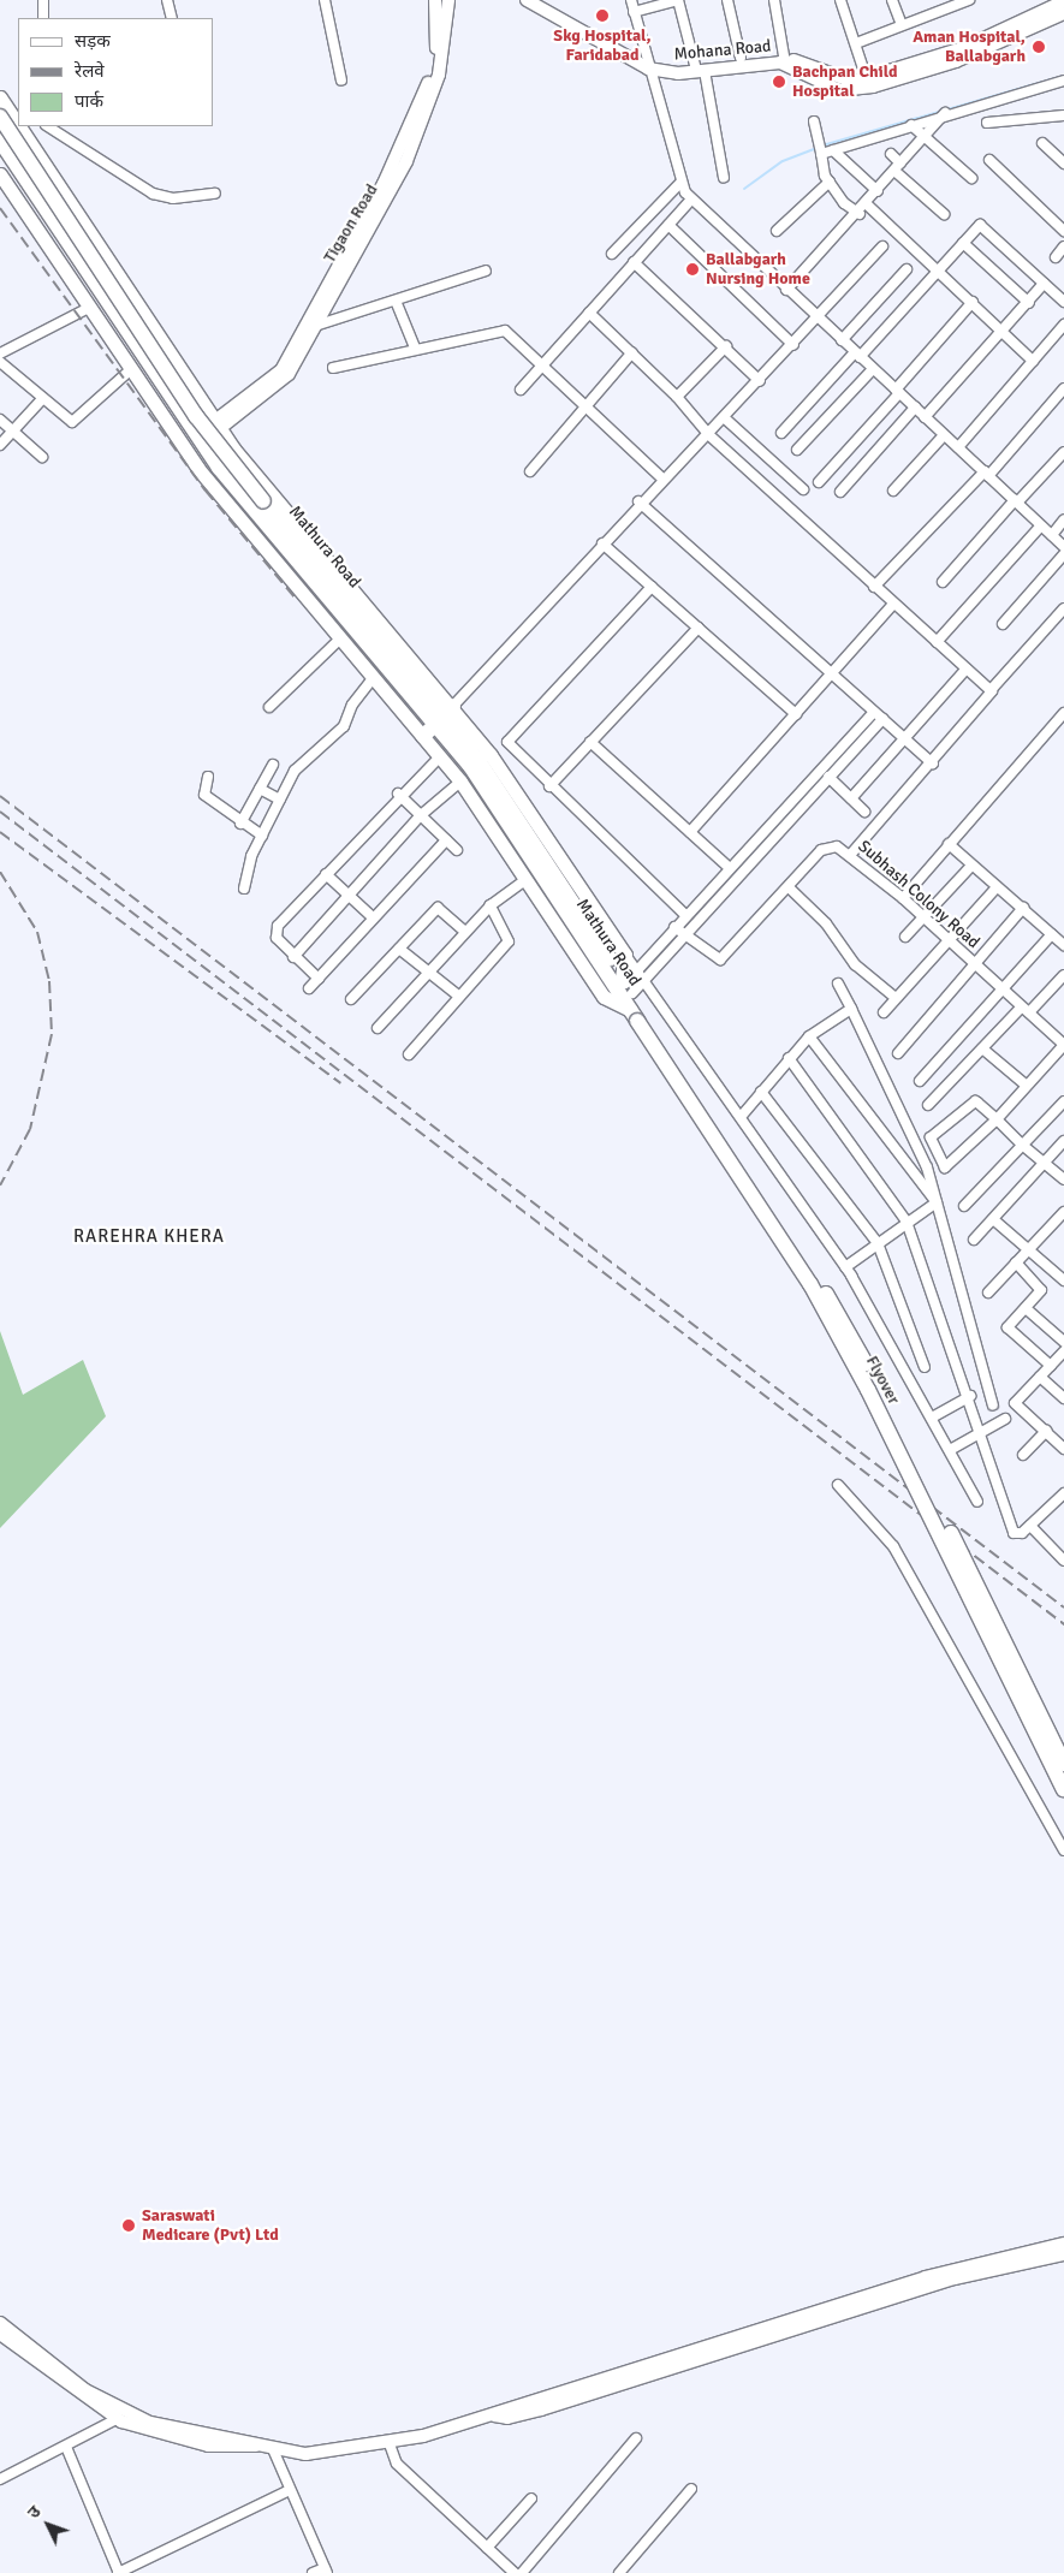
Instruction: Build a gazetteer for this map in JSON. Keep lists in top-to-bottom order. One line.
{"streets":{"highway":["Mathura Road","Flyover"],"street":["Mohana Road","Tigaon Road","Subhash Colony Road"]},"crossings":[["Mathura Road","Flyover"]],"districts":["RAREHRA KHERA"],"places":["Skg Hospital, Faridabad","Aman Hospital, Ballabgarh","Bachpan Child Hospital","Ballabgarh Nursing Home","Saraswati Medicare (Pvt) Ltd"],"legend":["सड़क","रेलवे","पार्क"],"north":"top left"}
